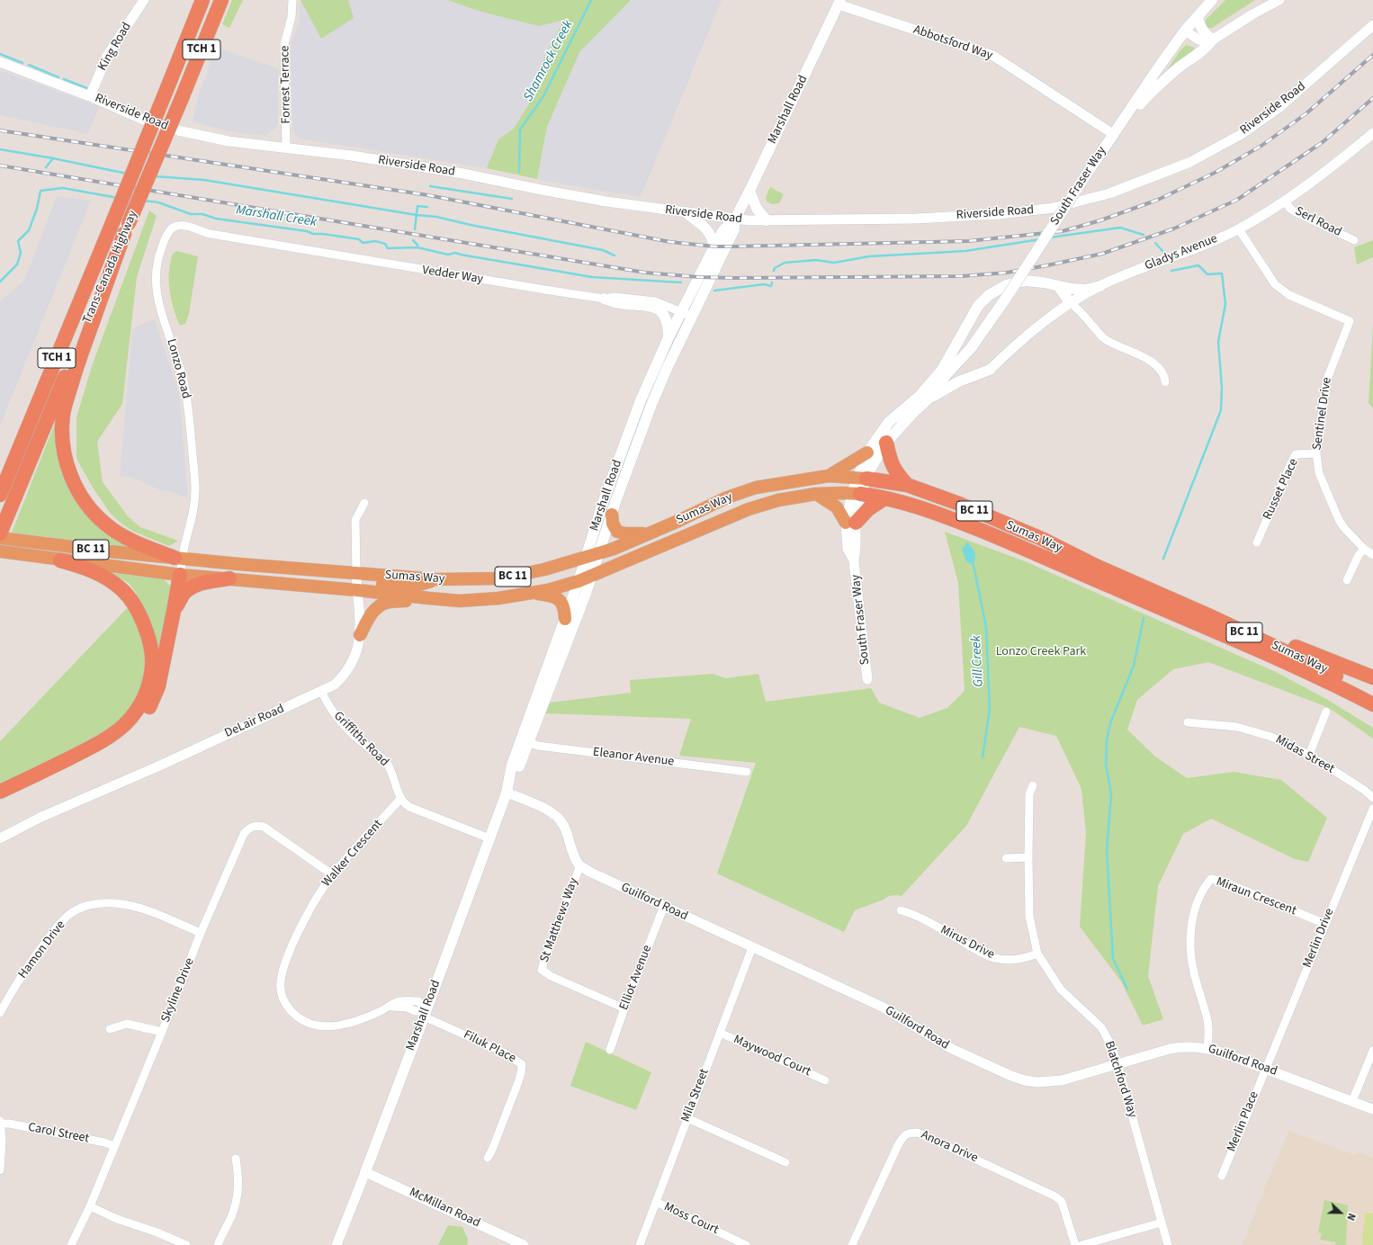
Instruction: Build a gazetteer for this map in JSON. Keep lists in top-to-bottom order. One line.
{"streets":{"highway":["TCH 1","Trans-Canada Highway","Sumas Way","BC 11"],"main road":["Marshall Road","South Fraser Way"],"street":["Abbotsford Way","King Road","Forrest Terrace","Riverside Road","Serl Road","Gladys Avenue","Vedder Way","Lonzo Road","Sentinel Drive","Russet Place","DeLair Road","Griffiths Road","Midas Street","Eleanor Avenue","Walker Crescent","Miraun Crescent","Guilford Road","St Matthews Way","Merlin Drive","Mirus Drive","Hamon Drive","Elliot Avenue","Skyline Drive","Filuk Place","Maywood Court","Blatchford Way","Mila Street","Merlin Place","Carol Street","Anora Drive","McMillan Road","Moss Court"]},"crossings":[["Abbotsford Way","Marshall Road"],["Abbotsford Way","South Fraser Way"],["King Road","Riverside Road"],["Forrest Terrace","Riverside Road"],["Riverside Road","Marshall Road"],["Marshall Road","Vedder Way"],["Marshall Road","Sumas Way"],["Marshall Road","Eleanor Avenue"],["Marshall Road","Walker Crescent"],["Marshall Road","Filuk Place"],["Marshall Road","McMillan Road"],["South Fraser Way","Sumas Way"],["Serl Road","Gladys Avenue"],["Gladys Avenue","Sentinel Drive"],["Trans-Canada Highway","Sumas Way"],["Vedder Way","Lonzo Road"],["Lonzo Road","Sumas Way"],["Sentinel Drive","Russet Place"],["Sumas Way","DeLair Road"],["DeLair Road","Griffiths Road"],["Griffiths Road","Walker Crescent"],["Walker Crescent","Skyline Drive"],["Walker Crescent","Filuk Place"],["Miraun Crescent","Guilford Road"],["Miraun Crescent","Merlin Drive"],["Guilford Road","St Matthews Way"],["Guilford Road","Merlin Drive"],["Guilford Road","Elliot Avenue"],["Guilford Road","Blatchford Way"],["Guilford Road","Mila Street"],["Guilford Road","Merlin Place"],["St Matthews Way","Elliot Avenue"],["Merlin Drive","Merlin Place"],["Mirus Drive","Blatchford Way"],["Hamon Drive","Skyline Drive"],["Skyline Drive","Carol Street"],["Maywood Court","Mila Street"],["Mila Street","Moss Court"]],"water":["Shamrock Creek","Marshall Creek","Gill Creek"],"parks":["Lonzo Creek Park"],"north":"right"}
